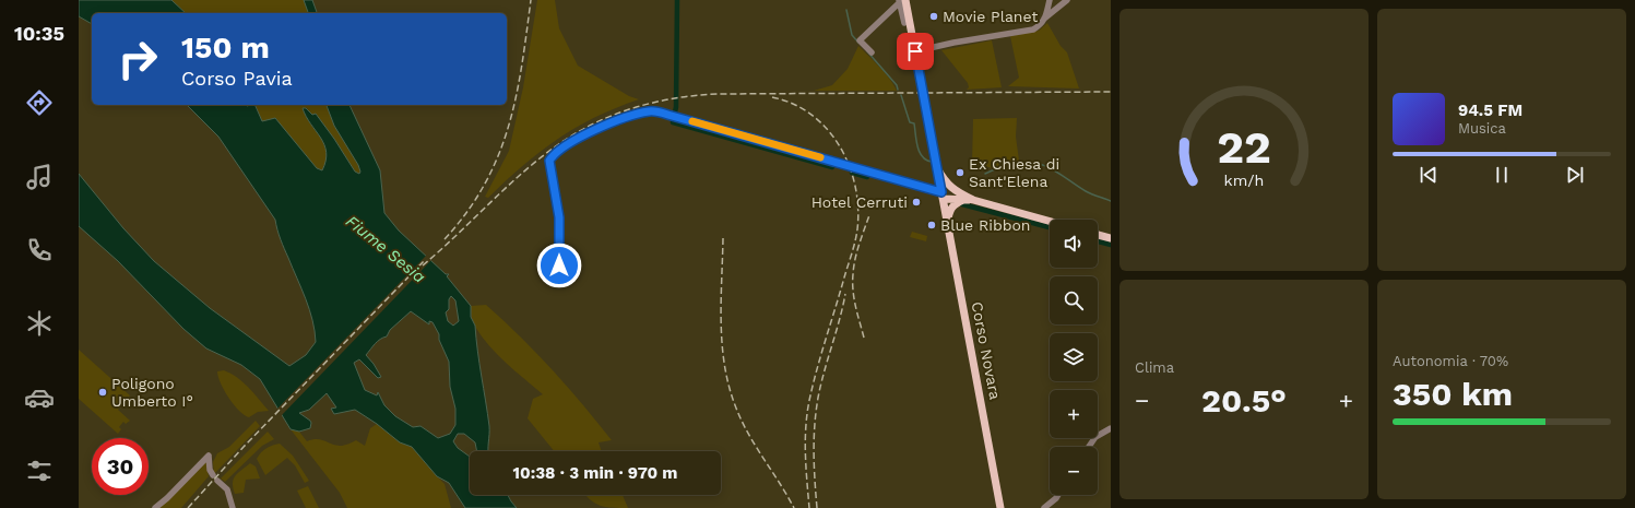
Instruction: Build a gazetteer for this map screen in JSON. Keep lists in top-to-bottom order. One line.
{"streets":{"main road":["Corso Novara"]},"water":["Fiume Sesia"],"places":["Movie Planet","Ex Chiesa di Sant'Elena","Hotel Cerruti","Blue Ribbon","Poligono Umberto I°"],"page":{"tabs":"10:35","turn":["150 m","Corso Pavia"],"song":["94.5 FM","Musica"],"map_buttons":["+","−"],"tile":["Clima",["Autonomia · 70%","350 km"]],"heat":["−","20.5°","+"],"limit":"30","trip":"10:38 · 3 min · 970 m","gauge":["22","km/h"]}}
